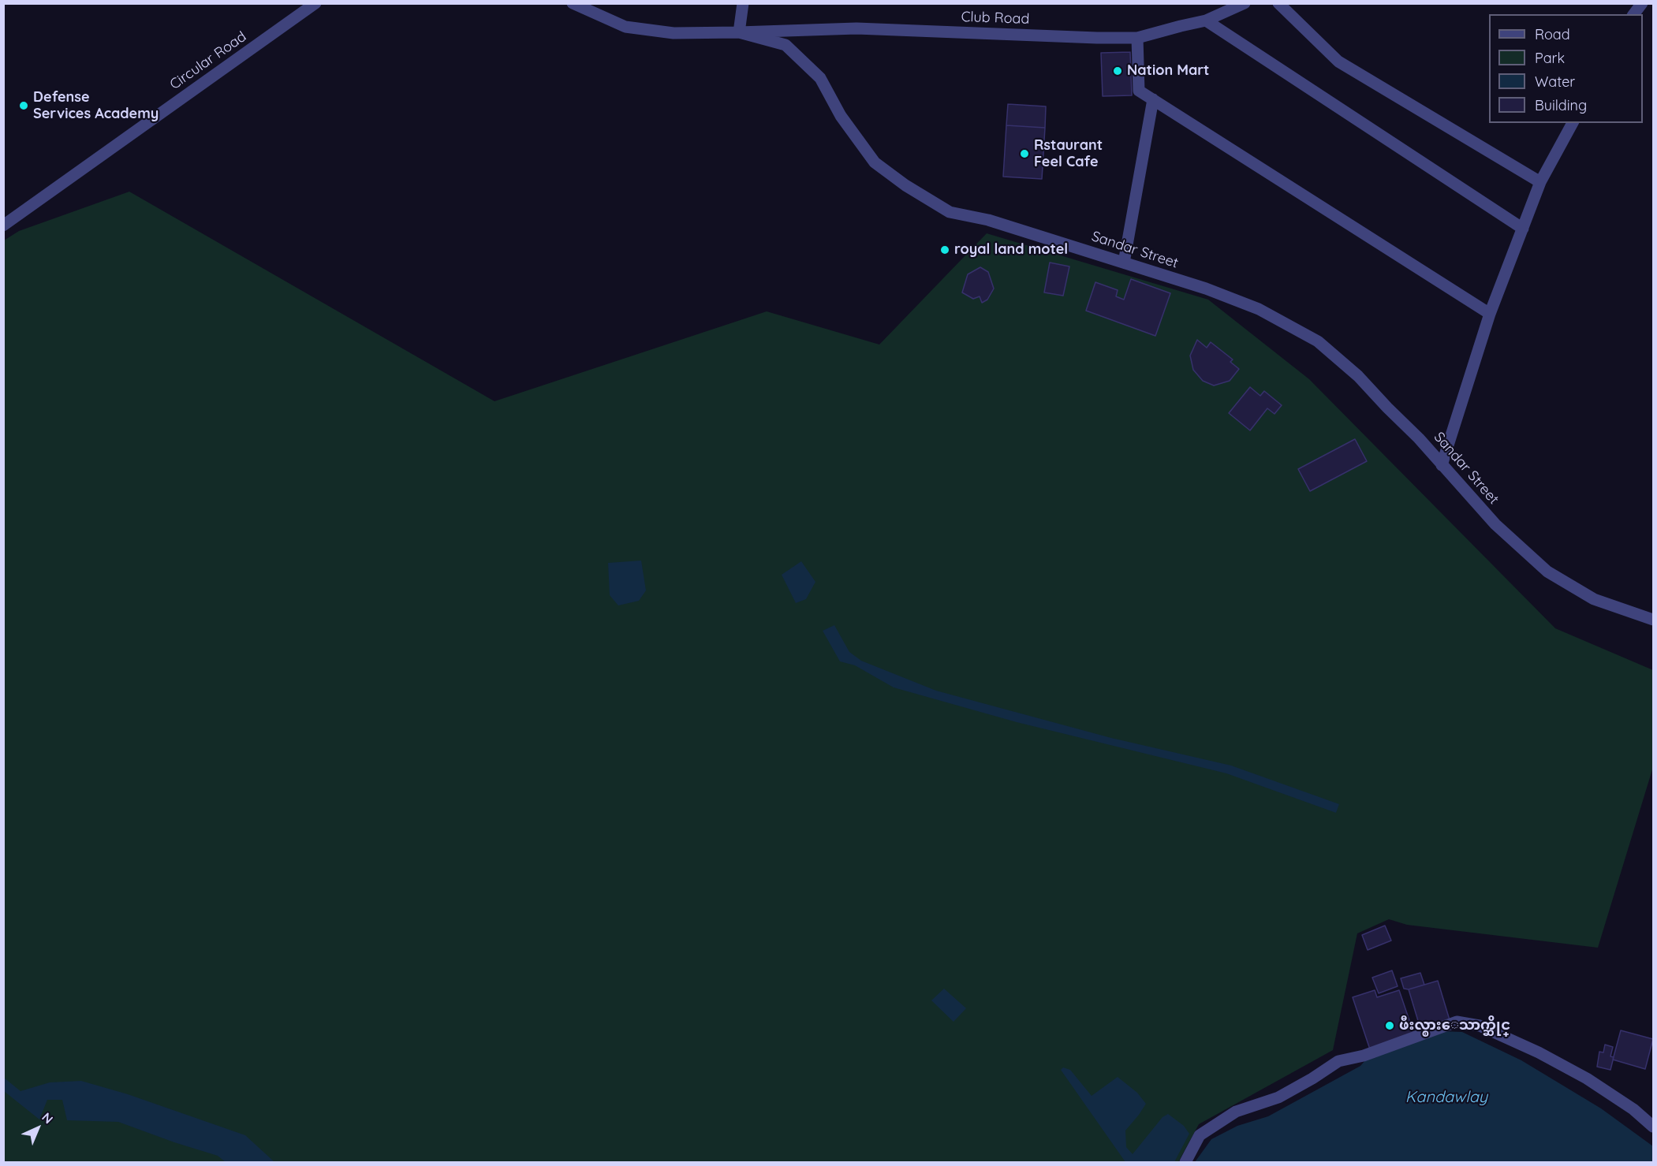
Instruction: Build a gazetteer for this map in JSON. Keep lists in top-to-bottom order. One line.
{"streets":{"street":["Club Road","Circular Road","Sandar Street"]},"crossings":[["Club Road","Sandar Street"]],"water":["Kandawlay"],"places":["Nation Mart","Defense Services Academy","Rstaurant Feel Cafe","royal land motel","ဖီးလ္စားေသာက္ဆိုင္"],"legend":["Road","Park","Water","Building"],"north":"top right"}
